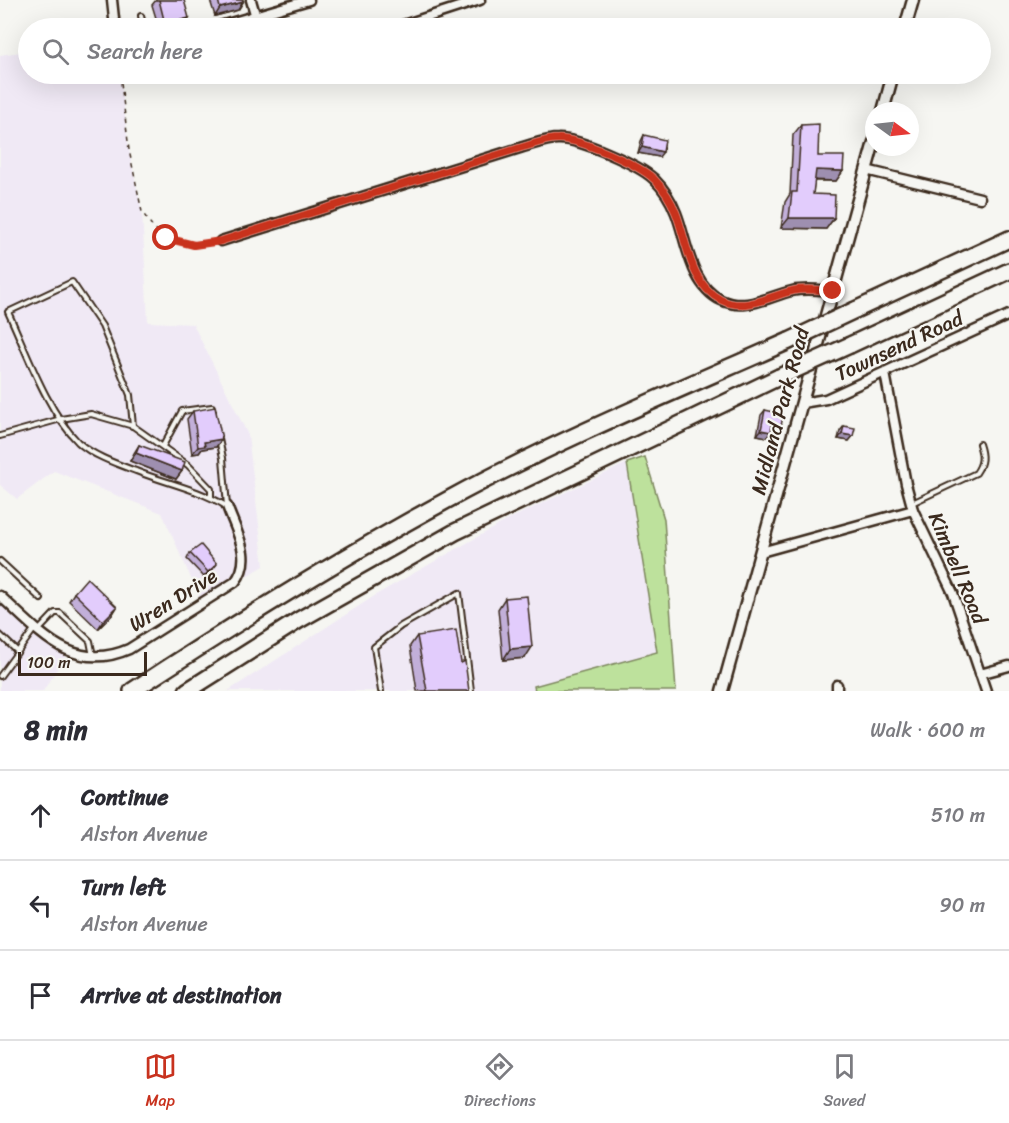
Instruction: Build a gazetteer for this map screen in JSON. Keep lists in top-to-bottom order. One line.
{"streets":{"street":["Townsend Road","Midland Park Road","Kimbell Road","Wren Drive"]},"crossings":[["Townsend Road","Midland Park Road"],["Townsend Road","Kimbell Road"],["Midland Park Road","Kimbell Road"]],"scale_bar":"100 m","north":"right","page":{"search":"Search here","scale":"100 m","heading":["8 min","Walk · 600 m"],"list":[["Continue","Alston Avenue","510 m"],["Turn left","Alston Avenue","90 m"],"Arrive at destination"],"nav":["Map","Directions","Saved"]}}
